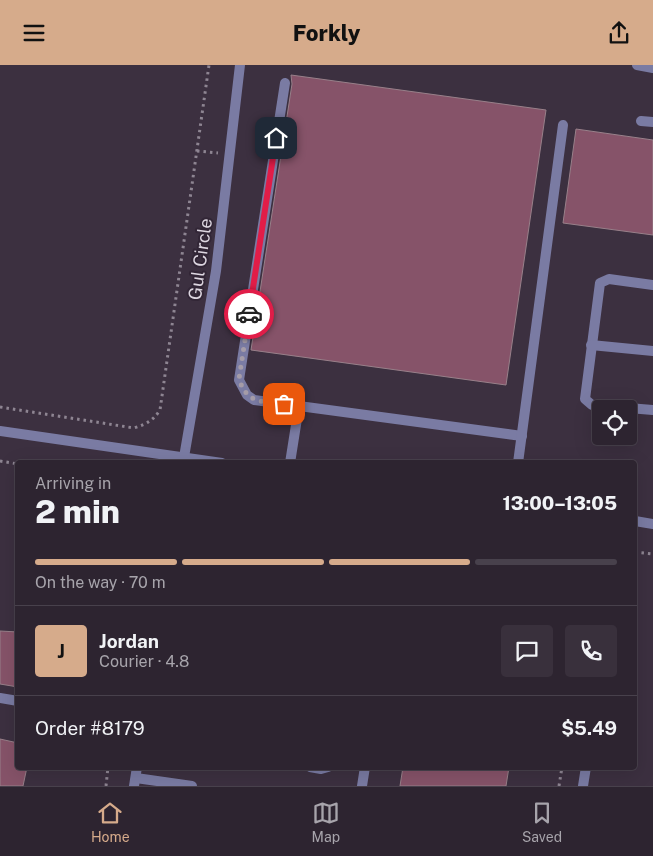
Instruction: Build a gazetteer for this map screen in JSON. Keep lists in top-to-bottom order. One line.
{"streets":{"street":["Gul Circle"]},"page":{"header":"Forkly","heading":["2 min","Arriving in","13:00–13:05"],"panel":["Jordan","Courier · 4.8","Order #8179","$5.49"],"bar":"On the way · 70 m","round":"J","tabs":["Home","Map","Saved"]}}
